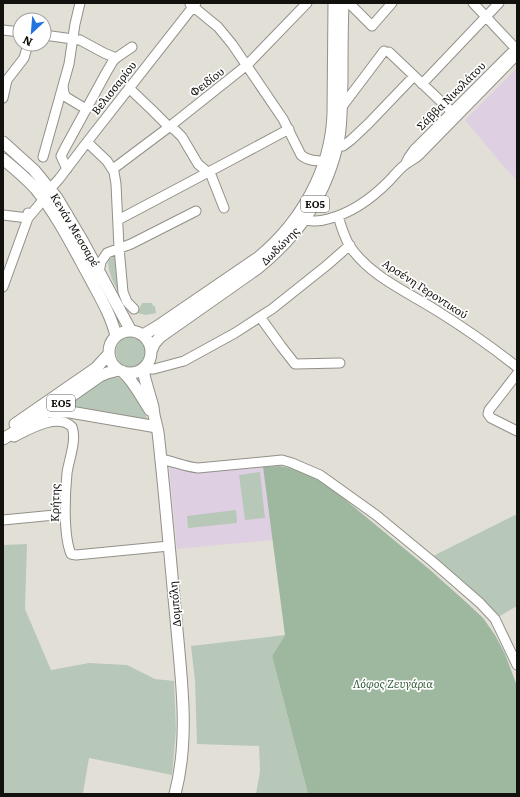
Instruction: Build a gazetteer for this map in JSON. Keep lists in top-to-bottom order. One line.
{"streets":{"main road":["ΕΟ5","Κενάν Μεσσαρέ","Δωδώνης","Δομπόλη"],"street":["Φειδίου","Βελισσαρίου","Σάββα Νικολάτου","Αρσένη Γεροντικού","Κρήτης"]},"crossings":[["Βελισσαρίου","Κενάν Μεσσαρέ"],["Σάββα Νικολάτου","Δωδώνης"],["Σάββα Νικολάτου","Αρσένη Γεροντικού"],["ΕΟ5","Κενάν Μεσσαρέ"],["ΕΟ5","Δωδώνης"],["ΕΟ5","Κρήτης"],["ΕΟ5","Δομπόλη"],["Κενάν Μεσσαρέ","Δωδώνης"],["Κενάν Μεσσαρέ","Δομπόλη"],["Δωδώνης","Δομπόλη"],["Κρήτης","Δομπόλη"]],"parks":["Λόφος Ζευγάρια"],"north":"bottom left"}
